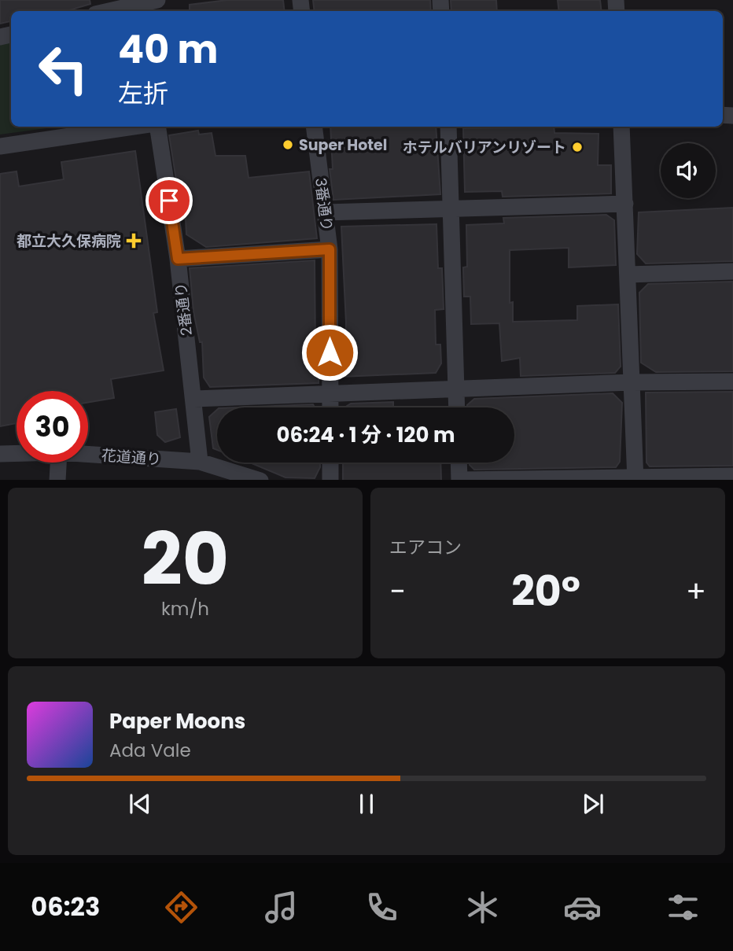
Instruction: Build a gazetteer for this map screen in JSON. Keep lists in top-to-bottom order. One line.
{"streets":{"street":["3番通り","2番通り","花道通り"]},"crossings":[["2番通り","花道通り"]],"places":{"other":["Super Hotel","ホテルバリアンリゾート"],"health":["都立大久保病院"]},"page":{"turn":["40 m","左折"],"limit":"30","trip":"06:24 · 1 分 · 120 m","tile":[["20","km/h"],"エアコン"],"heat":["−","20°","+"],"song":["Paper Moons","Ada Vale"],"tabs":"06:23"}}
